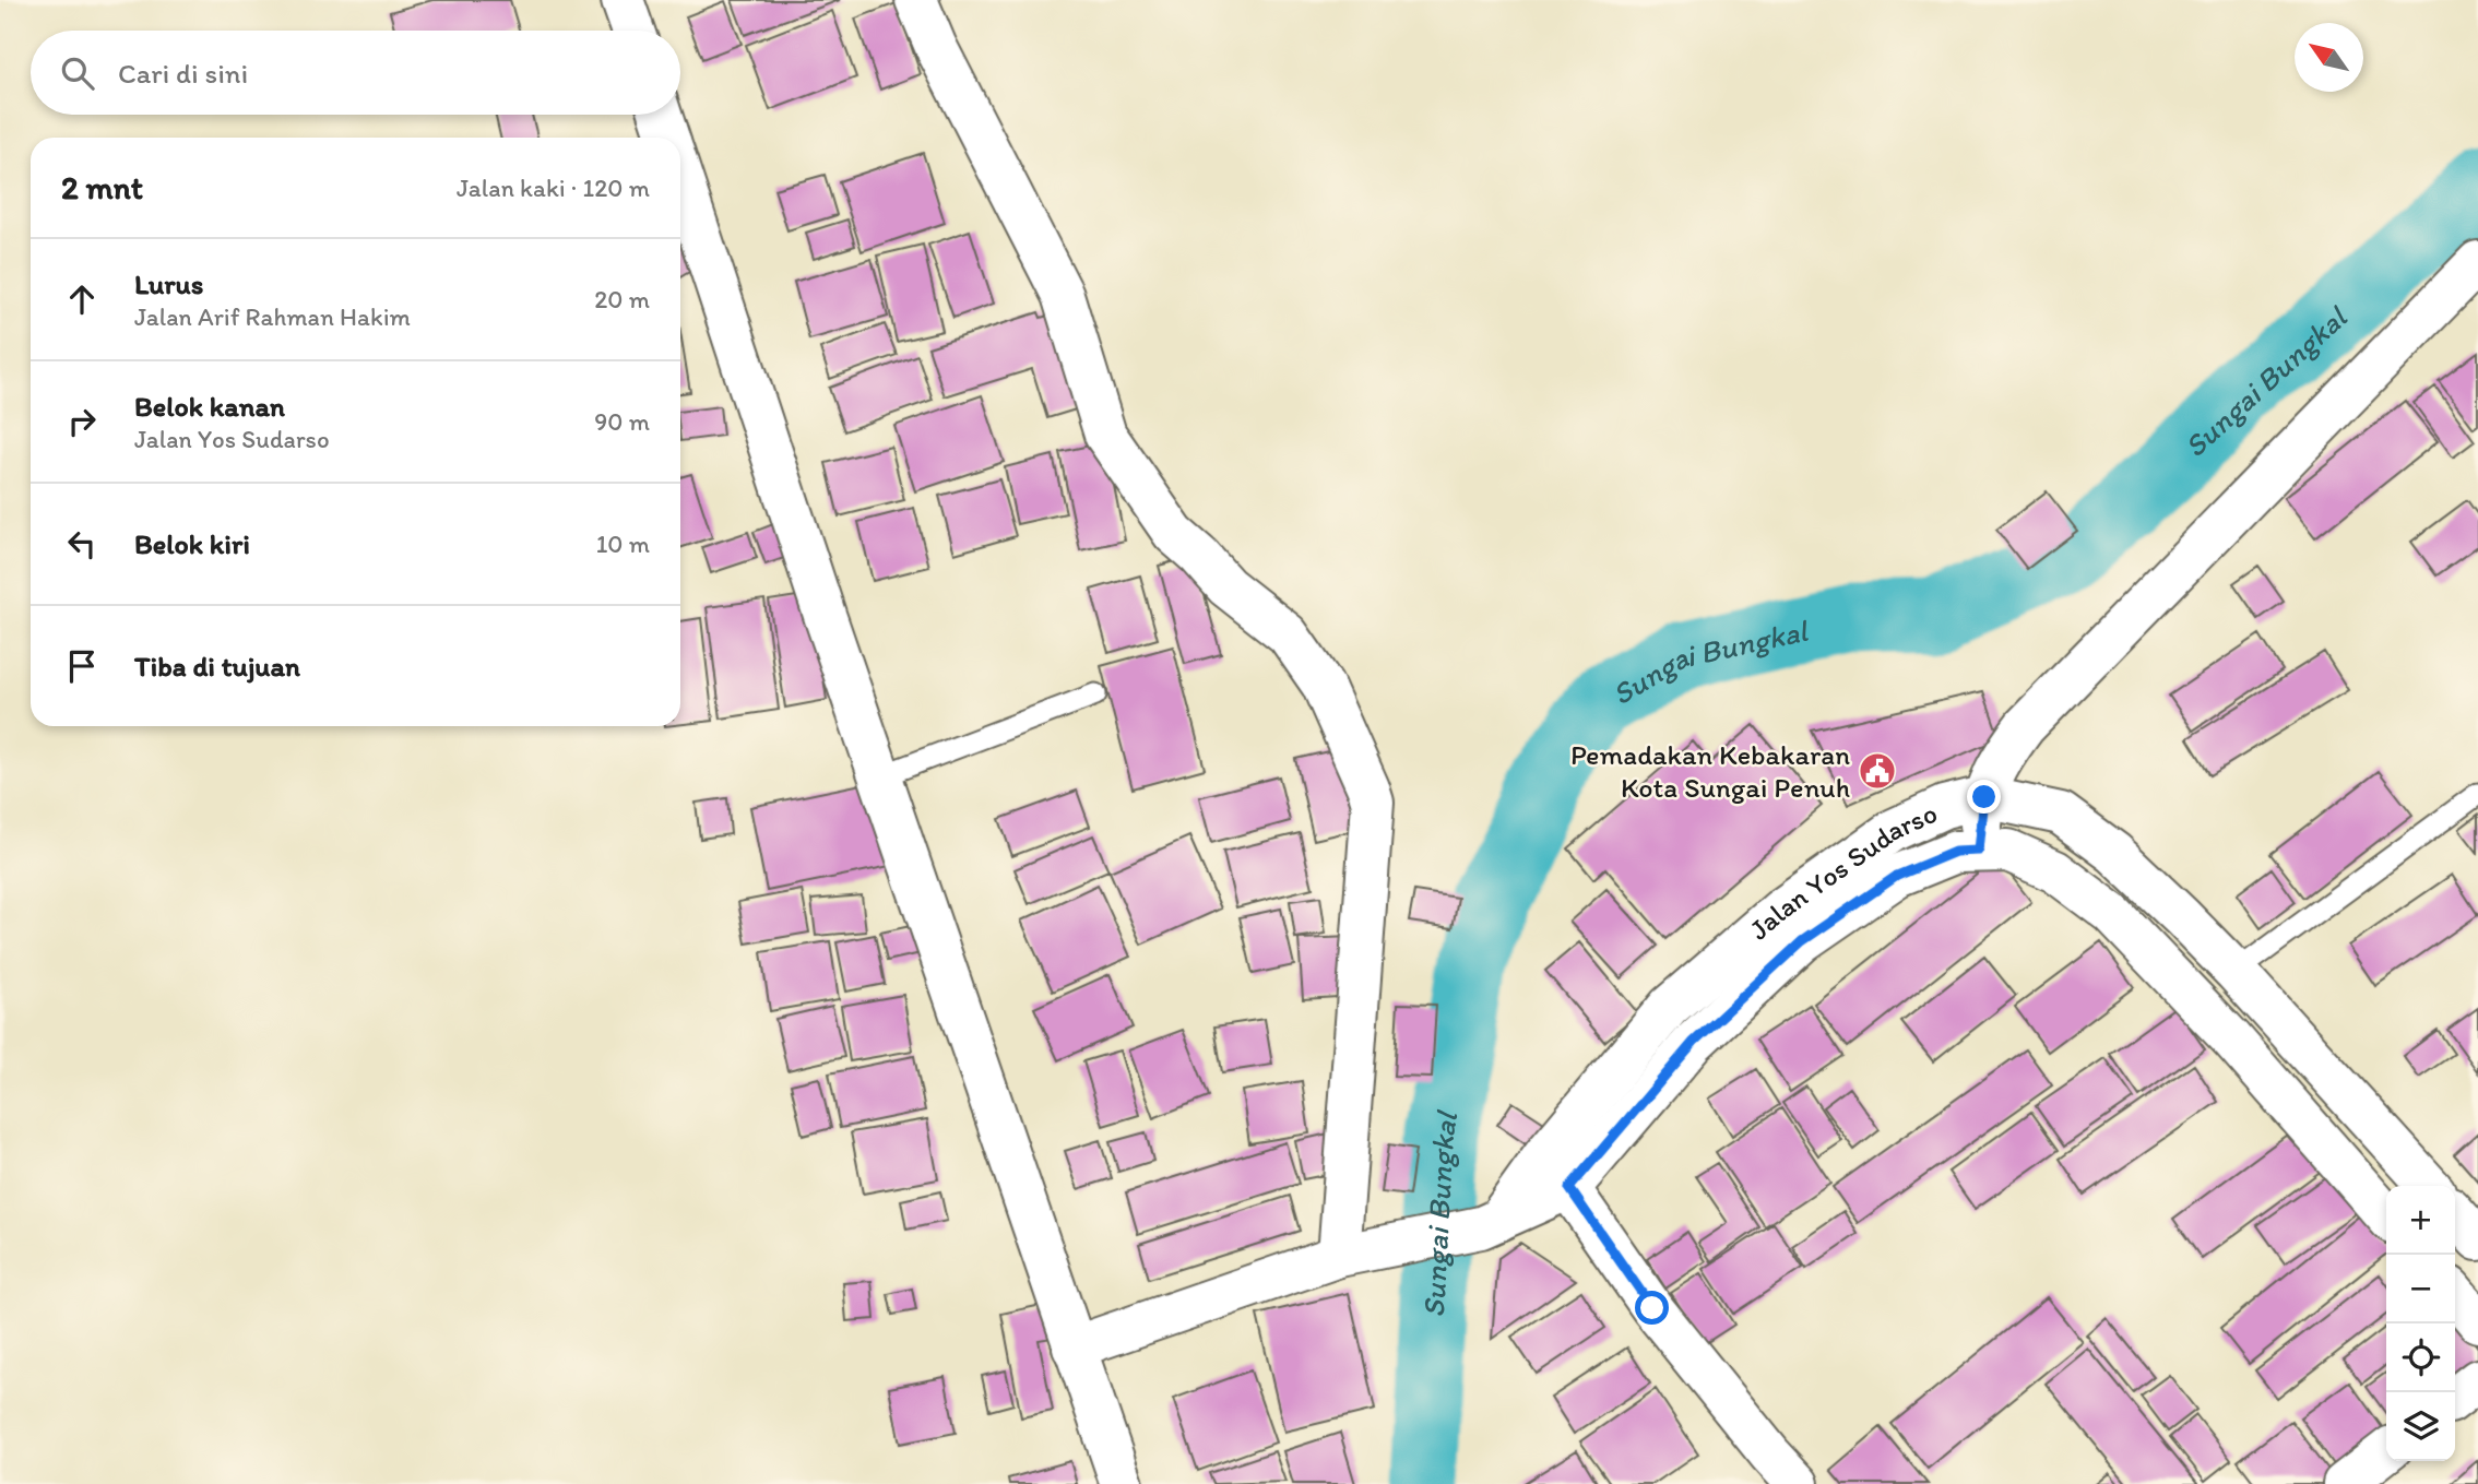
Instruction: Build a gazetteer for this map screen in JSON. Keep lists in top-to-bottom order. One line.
{"streets":{"main road":["Jalan Yos Sudarso"]},"water":["Sungai Bungkal"],"places":{"public building":["Pemadakan Kebakaran Kota Sungai Penuh"]},"north":"top left","page":{"search":"Cari di sini","heading":["2 mnt","Jalan kaki · 120 m"],"list":[["Lurus","Jalan Arif Rahman Hakim","20 m"],["Belok kanan","Jalan Yos Sudarso","90 m"],["Belok kiri","10 m"],"Tiba di tujuan"],"map_buttons":["+","−"]}}
